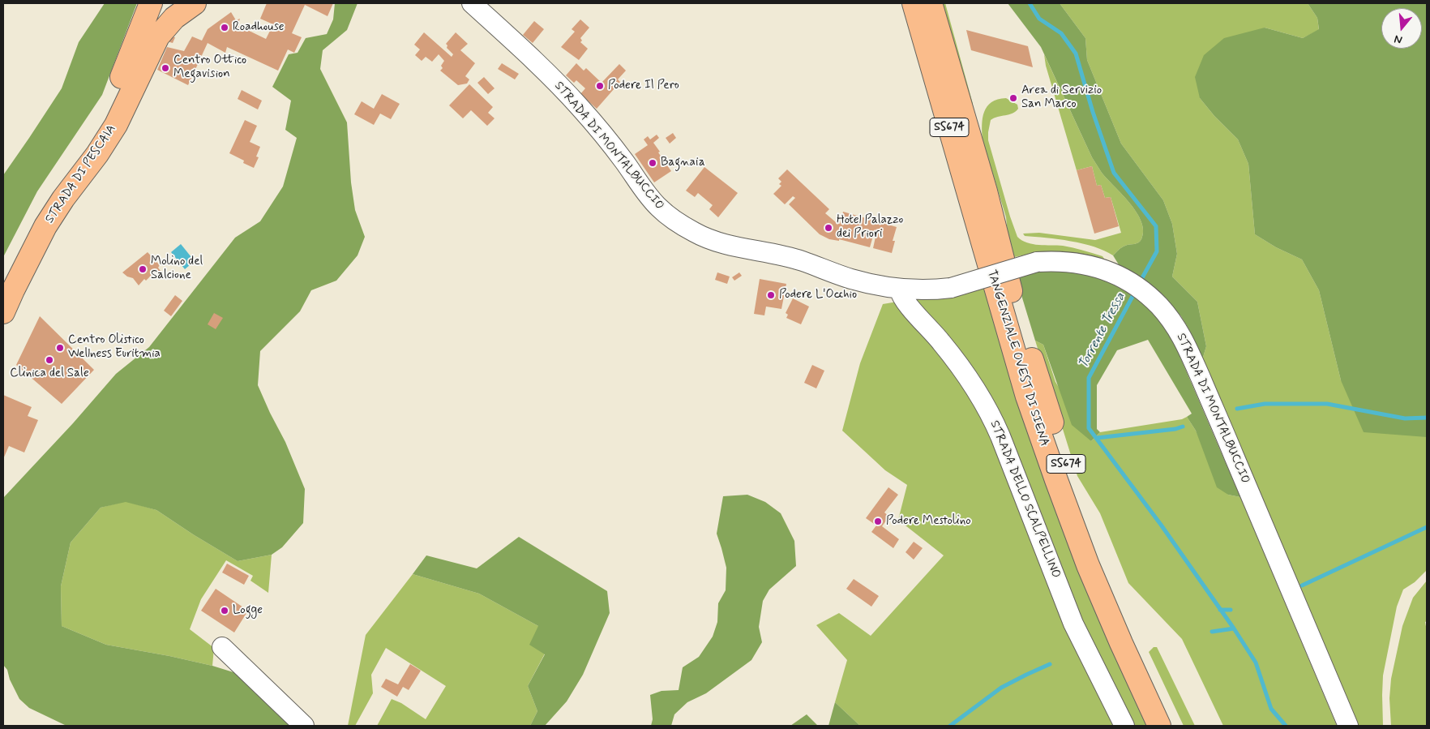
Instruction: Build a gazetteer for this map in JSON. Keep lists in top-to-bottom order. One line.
{"streets":{"main road":["SS674","STRADA DI PESCAIA","TANGENZIALE OVEST DI SIENA"],"street":["STRADA DI MONTALBUCCIO","STRADA DELLO SCALPELLINO"]},"crossings":[["STRADA DI MONTALBUCCIO","STRADA DELLO SCALPELLINO"]],"water":["Torrente Tressa"],"places":["Roadhouse","Centro Ottico Megavision","Podere Il Pero","Area di Servizio San Marco","Bagnaia","Hotel Palazzo dei Priori","Molino del Salcione","Podere L'Occhio","Centro Olistico Wellness Euritmia","Clinica del Sale","Podere Mestolino","Logge"],"north":"bottom"}
